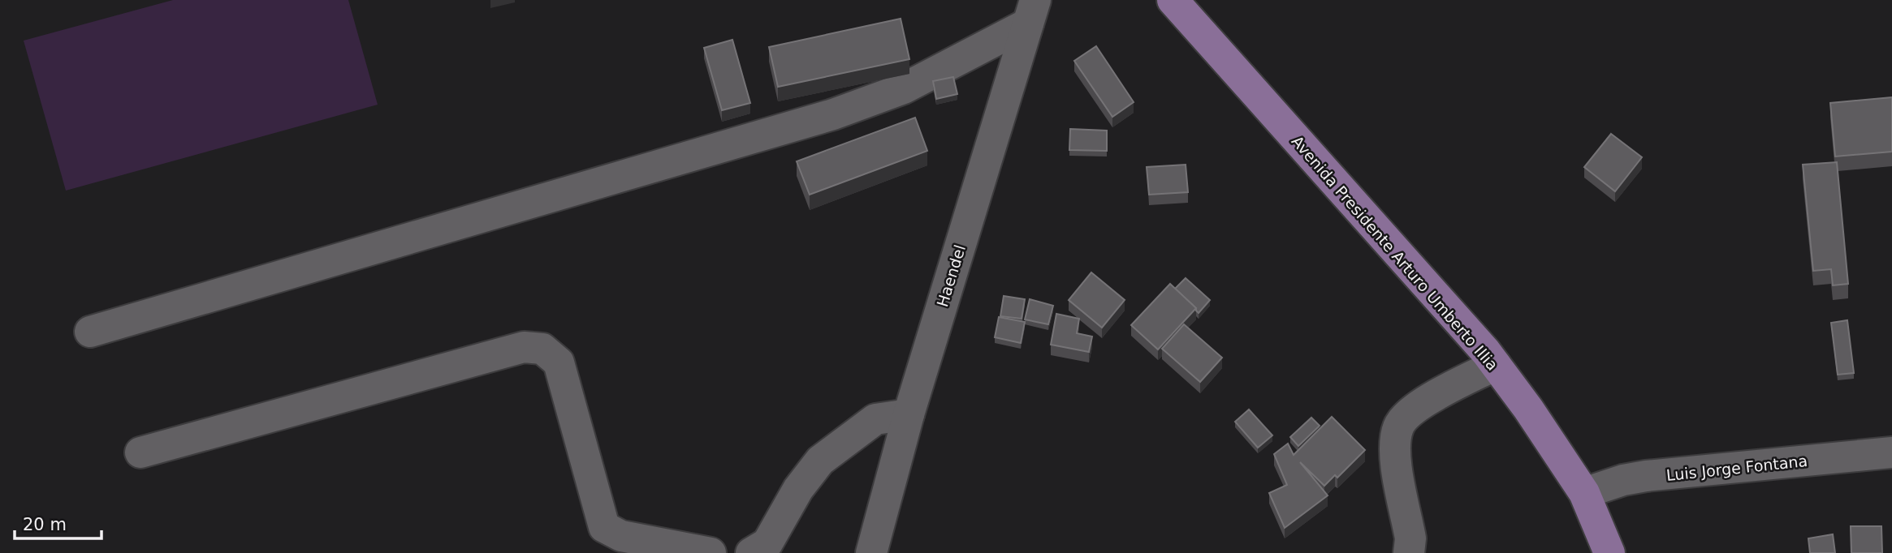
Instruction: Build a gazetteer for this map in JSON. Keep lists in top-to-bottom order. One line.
{"streets":{"main road":["Avenida Presidente Arturo Umberto Illia"],"street":["Haendel","Luis Jorge Fontana"]},"crossings":[["Avenida Presidente Arturo Umberto Illia","Luis Jorge Fontana"]],"scale_bar":"20 m"}
